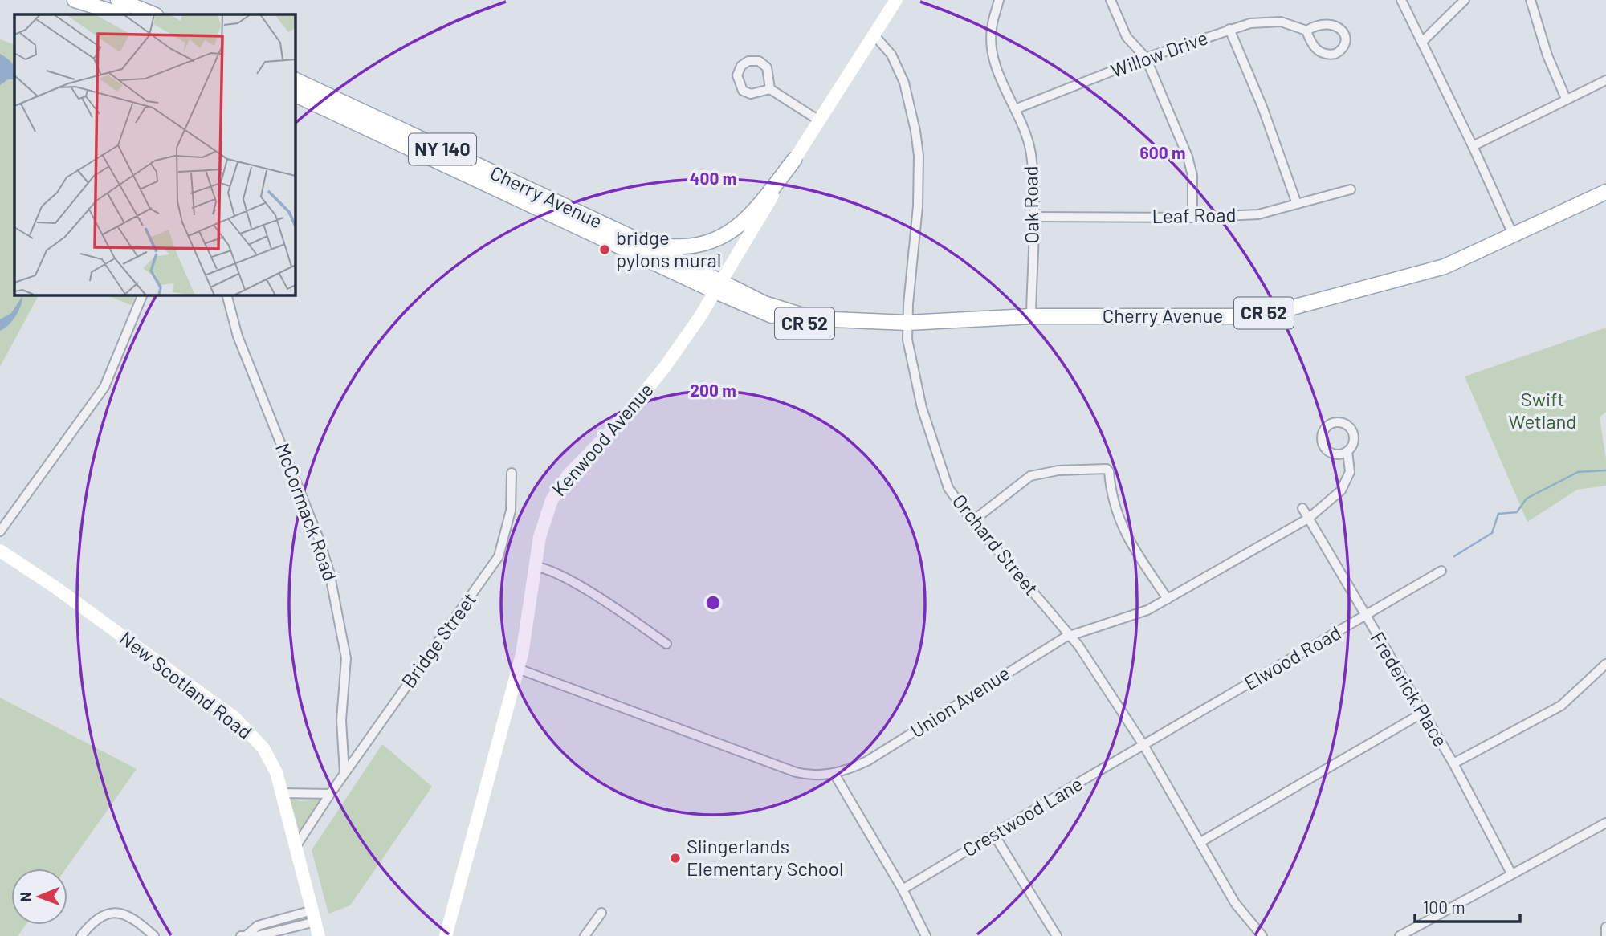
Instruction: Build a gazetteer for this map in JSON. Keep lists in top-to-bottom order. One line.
{"streets":{"main road":["NY 140","Cherry Avenue","CR 52","Kenwood Avenue","New Scotland Road"],"street":["Willow Drive","Oak Road","Leaf Road","McCormack Road","Orchard Street","Bridge Street","Elwood Road","Frederick Place","Union Avenue","Crestwood Lane"]},"crossings":[["Willow Drive","Oak Road"],["NY 140","Cherry Avenue"],["NY 140","Kenwood Avenue"],["Cherry Avenue","Oak Road"],["Cherry Avenue","Kenwood Avenue"],["Cherry Avenue","Orchard Street"],["Oak Road","Leaf Road"],["Kenwood Avenue","Orchard Street"],["Kenwood Avenue","Union Avenue"],["McCormack Road","Bridge Street"],["Orchard Street","Elwood Road"],["Orchard Street","Union Avenue"],["Orchard Street","Crestwood Lane"],["Bridge Street","New Scotland Road"],["Elwood Road","Frederick Place"],["Elwood Road","Crestwood Lane"],["Frederick Place","Union Avenue"]],"parks":["Swift Wetland"],"places":["bridge pylons mural","Slingerlands Elementary School"],"scale_bar":"100 m","north":"left","rings":["600 m","400 m","200 m"]}
